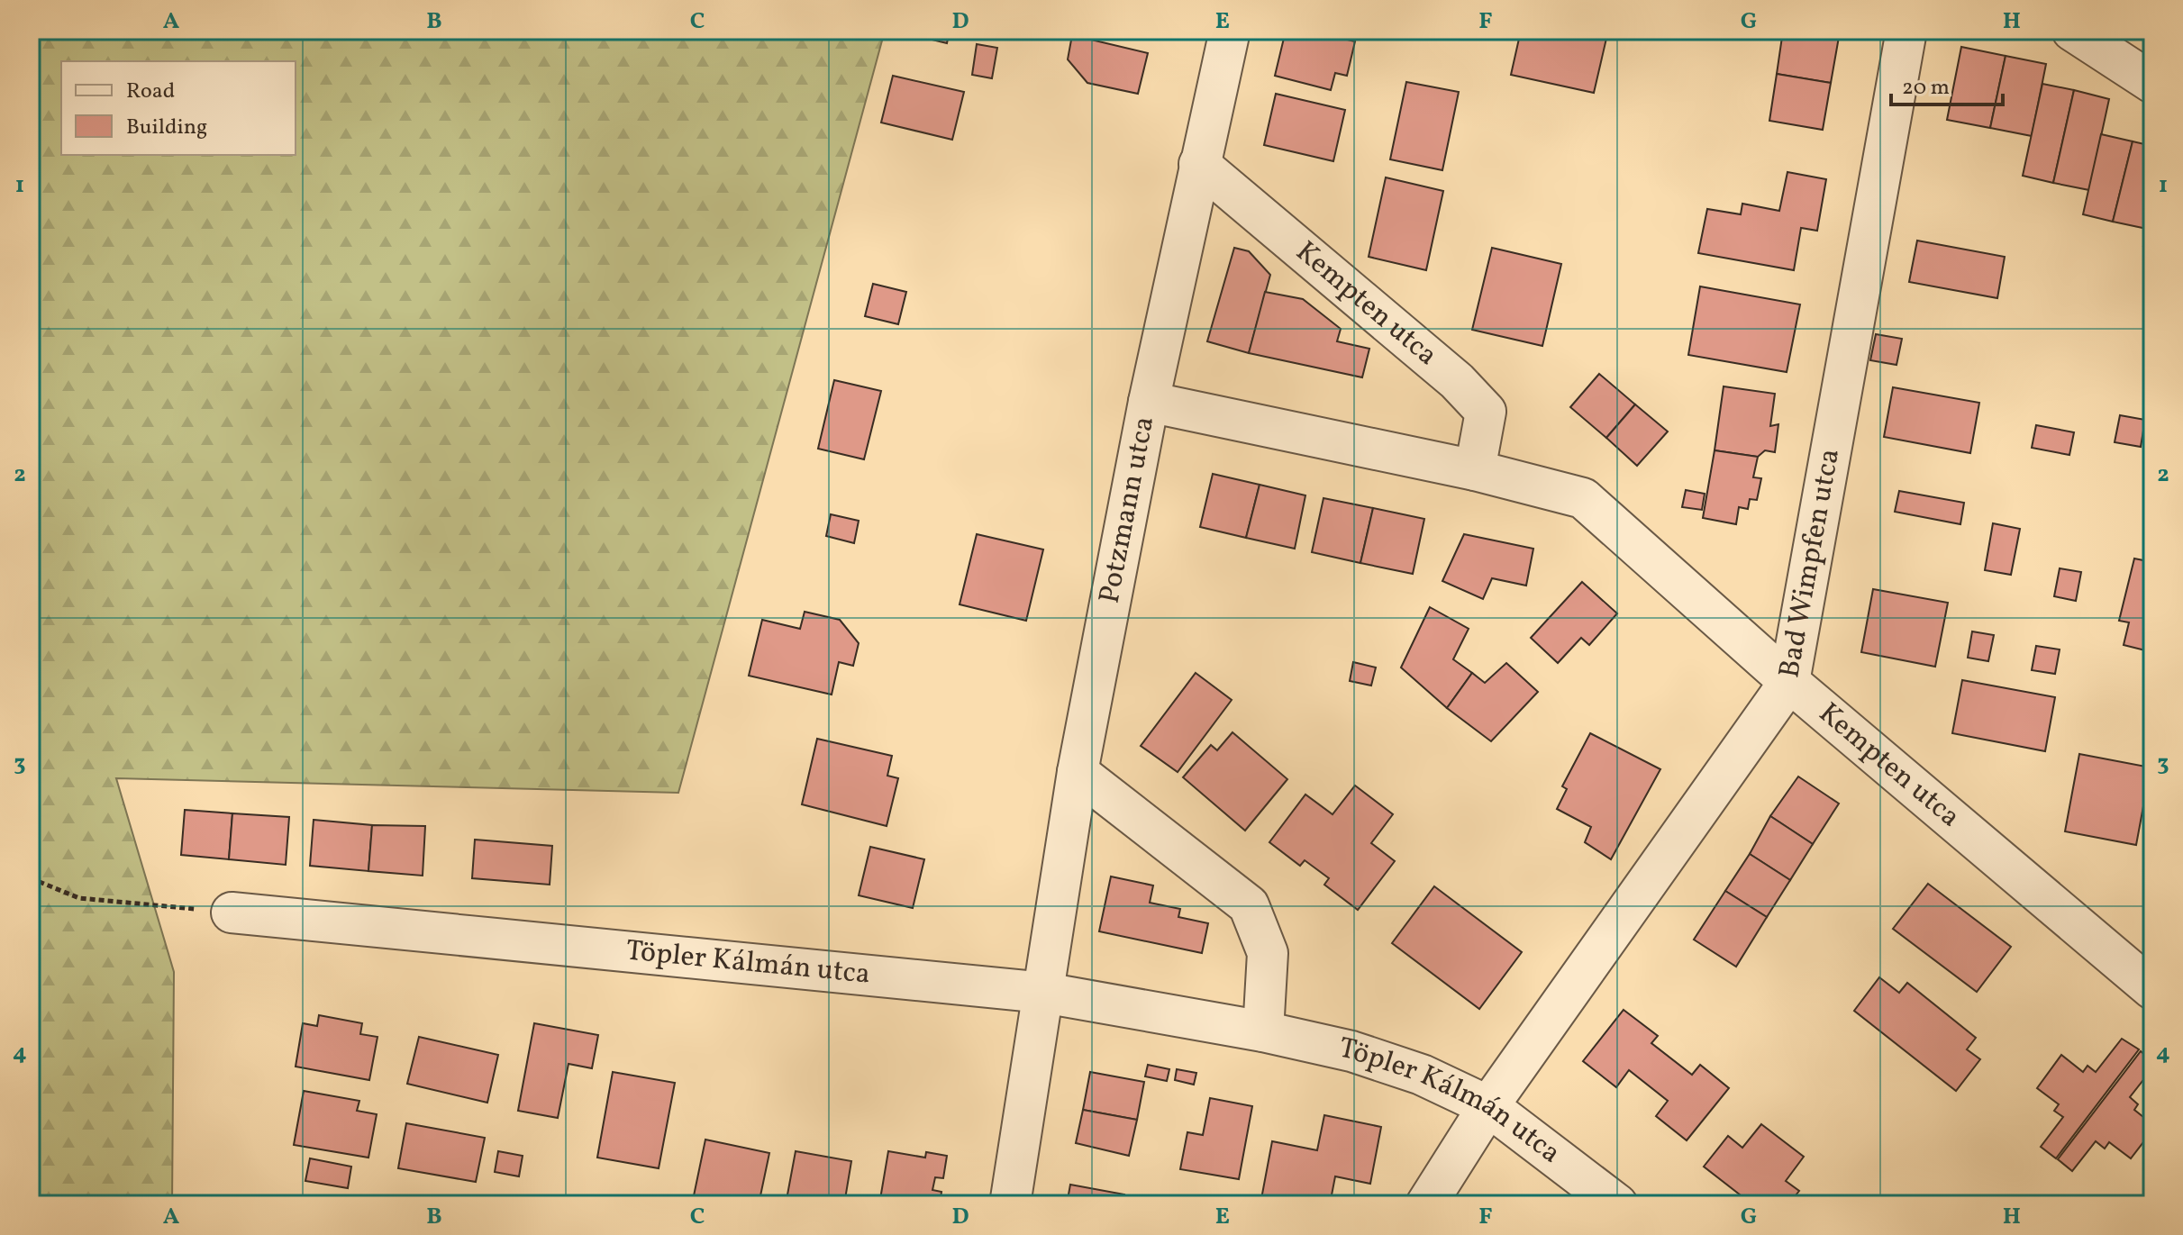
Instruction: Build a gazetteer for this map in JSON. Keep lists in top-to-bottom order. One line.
{"streets":{"street":["Kempten utca","Potzmann utca","Bad Wimpfen utca","Töpler Kálmán utca"]},"crossings":[["Kempten utca","Potzmann utca"],["Kempten utca","Bad Wimpfen utca"],["Potzmann utca","Töpler Kálmán utca"],["Bad Wimpfen utca","Töpler Kálmán utca"]],"legend":["Road","Building"],"scale_bar":"20 m","grid":{"columns":["A","B","C","D","E","F","G","H"],"rows":["1","2","3","4"]}}
